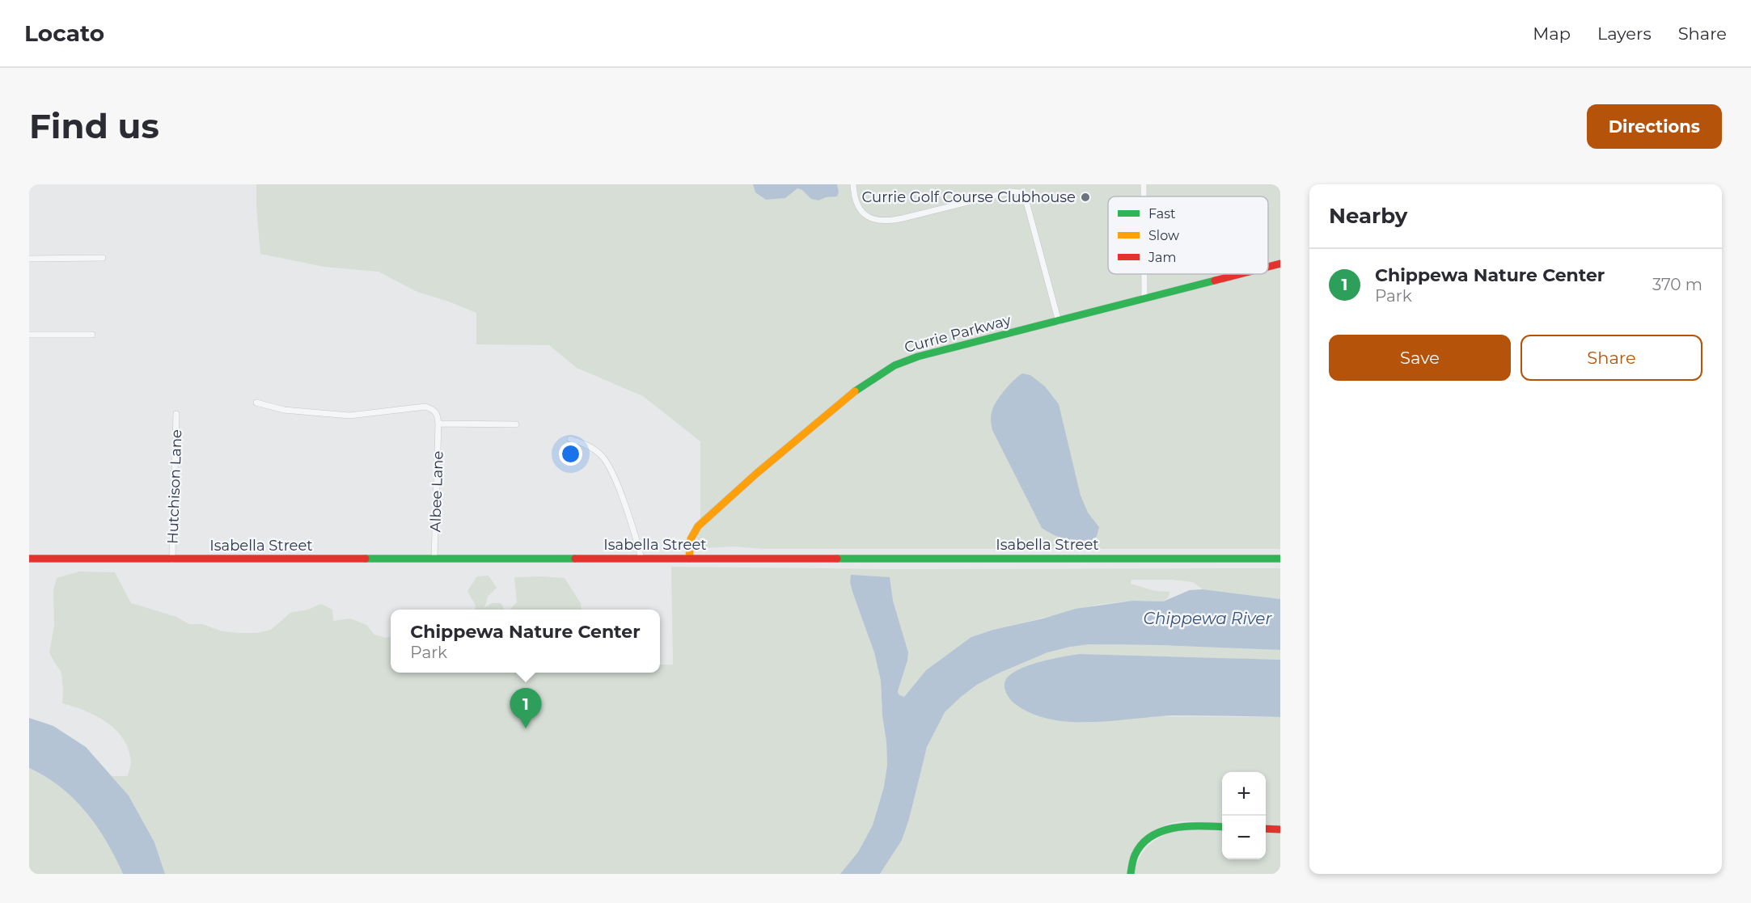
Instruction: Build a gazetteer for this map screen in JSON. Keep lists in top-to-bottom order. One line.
{"streets":{"main road":["Currie Parkway","Isabella Street"],"street":["Hutchison Lane","Albee Lane"]},"crossings":[["Currie Parkway","Isabella Street"],["Hutchison Lane","Isabella Street"],["Albee Lane","Isabella Street"]],"water":["Chippewa River"],"places":["Currie Golf Course Clubhouse"],"legend":["Fast","Slow","Jam"],"page":{"header":"Locato","nav":["Map","Layers","Share"],"buttons":["Directions",["Save","Share"]],"title":"Find us","heading":"Nearby","list":[{"mark":"1","name":"Chippewa Nature Center","note":"Park","value":"370 m"}],"popup":["Chippewa Nature Center","Park"],"pins":"1","map_buttons":["+","−"]}}
